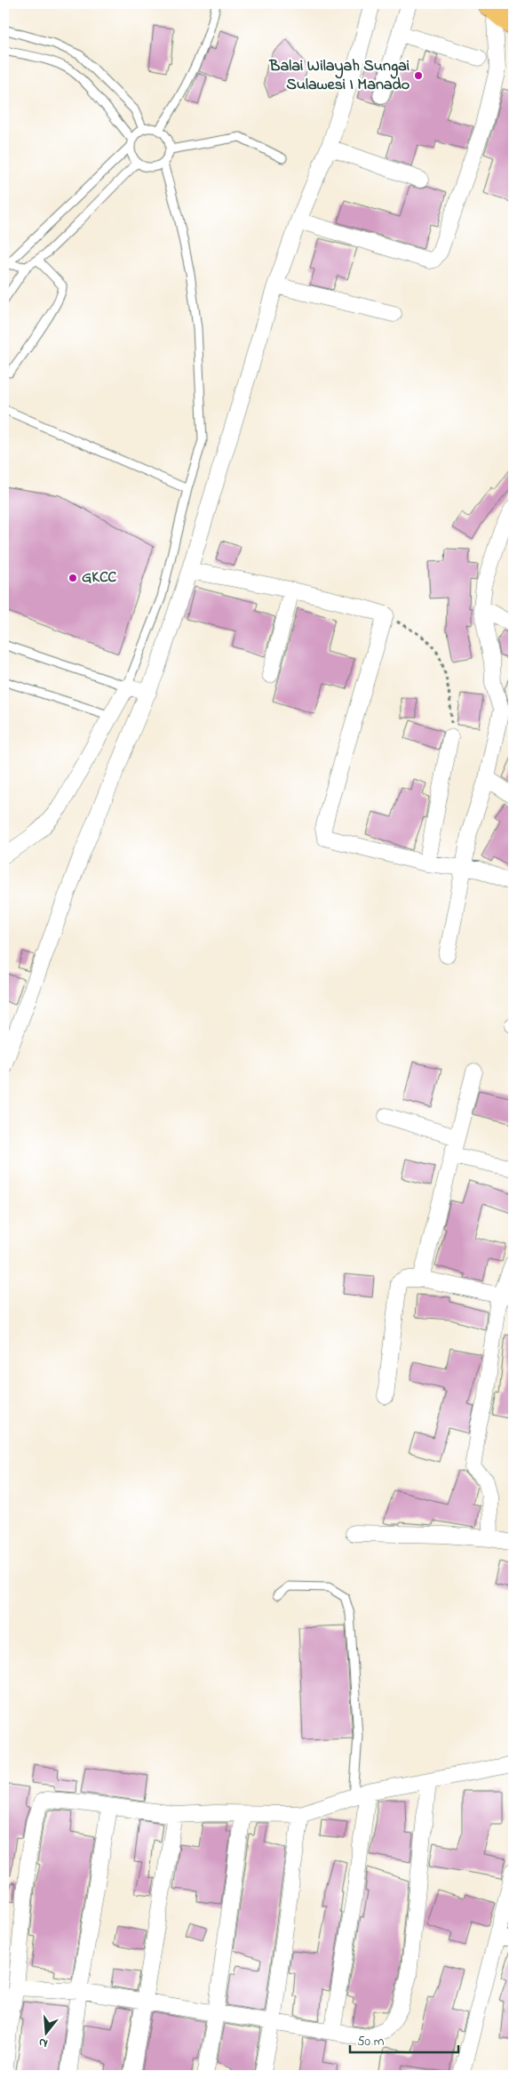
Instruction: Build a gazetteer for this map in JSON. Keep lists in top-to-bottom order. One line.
{"places":["Balai Wilayah Sungai Sulawesi I Manado","GKCC"],"scale_bar":"50 m","north":"bottom"}
